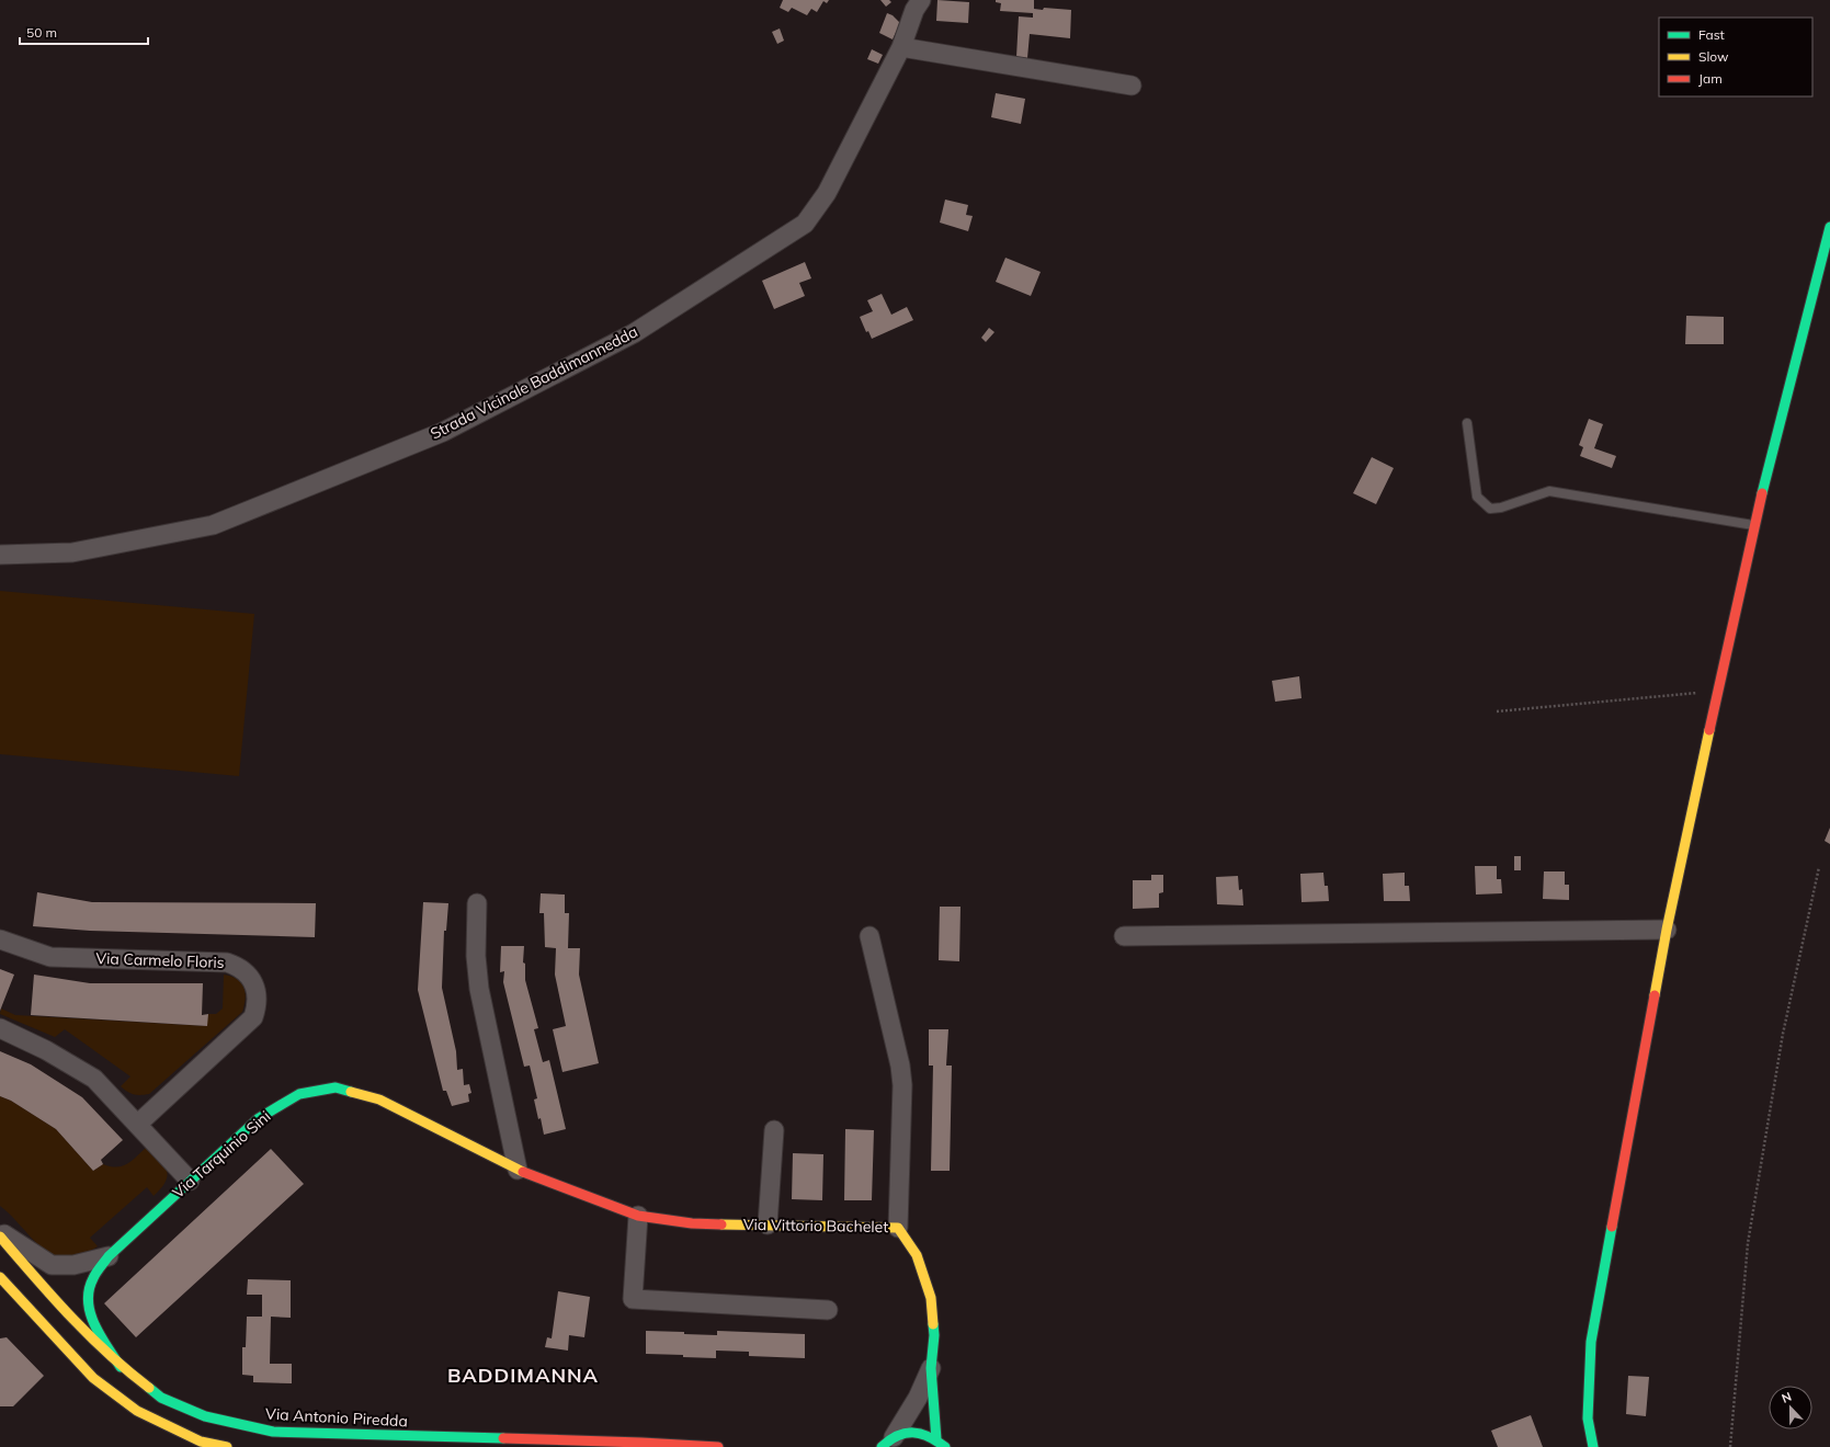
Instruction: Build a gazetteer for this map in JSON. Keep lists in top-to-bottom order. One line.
{"streets":{"street":["Strada Vicinale Baddimannedda","Via Carmelo Floris","Via Tarquinio Sini","Via Vittorio Bachelet","Via Antonio Piredda"]},"crossings":[["Via Tarquinio Sini","Via Vittorio Bachelet"],["Via Tarquinio Sini","Via Antonio Piredda"]],"districts":["BADDIMANNA"],"legend":["Fast","Slow","Jam"],"scale_bar":"50 m","north":"top"}
